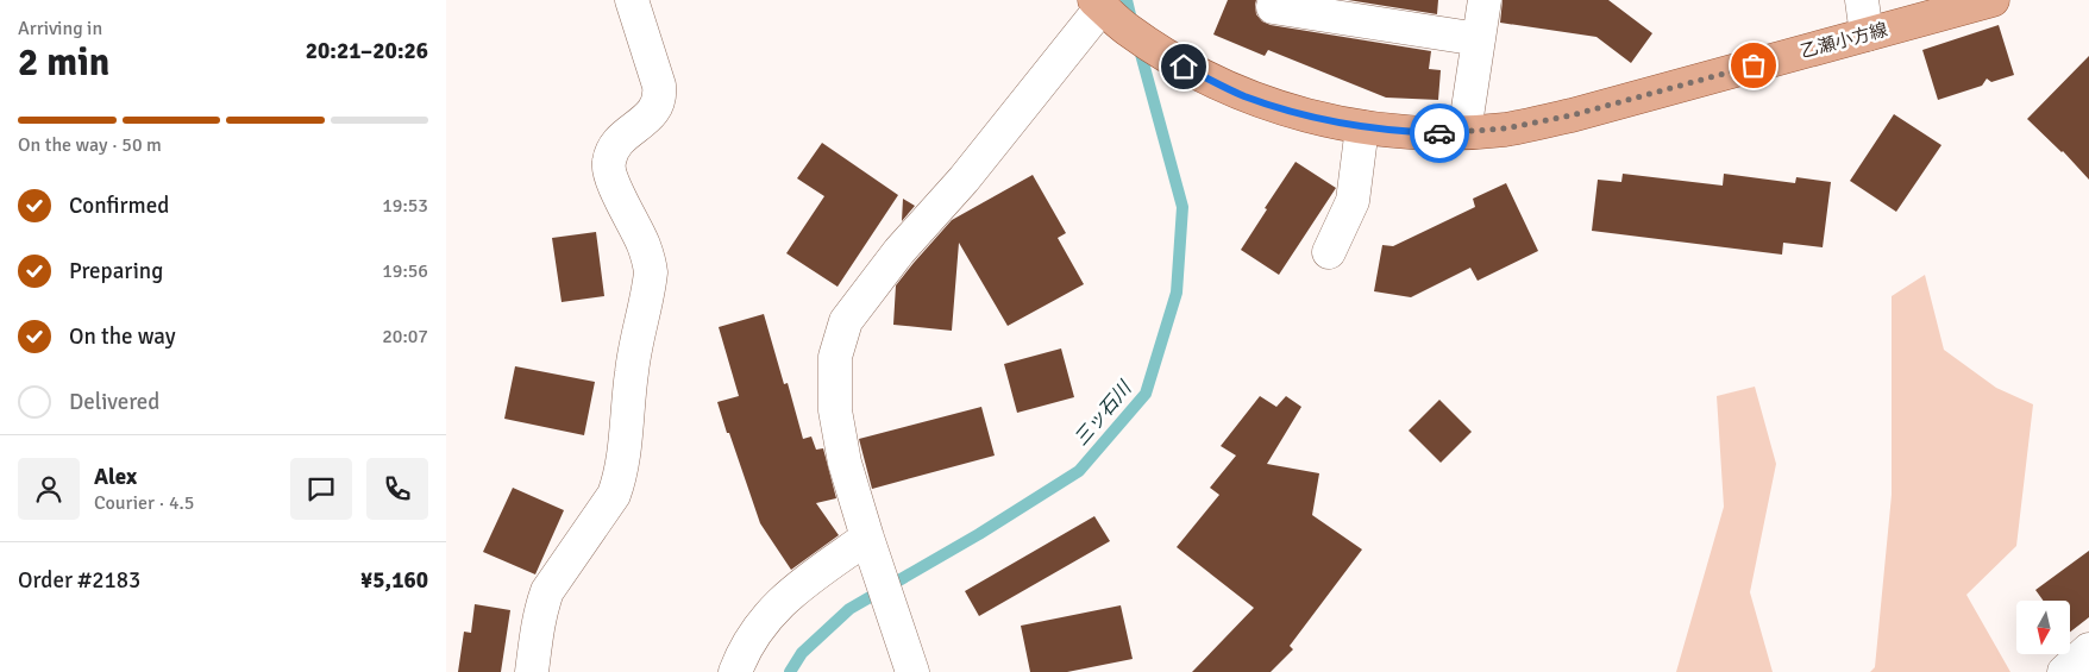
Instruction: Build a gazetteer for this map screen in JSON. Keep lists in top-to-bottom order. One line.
{"streets":{"main road":["乙瀬小方線"]},"water":["三ッ石川"],"north":"bottom","page":{"heading":["2 min","Arriving in","20:21–20:26"],"panel":["Alex","Courier · 4.5","Order #2183","¥5,160"],"bar":"On the way · 50 m","list":[["Confirmed","19:53"],["Preparing","19:56"],["On the way","20:07"],"Delivered"]}}
